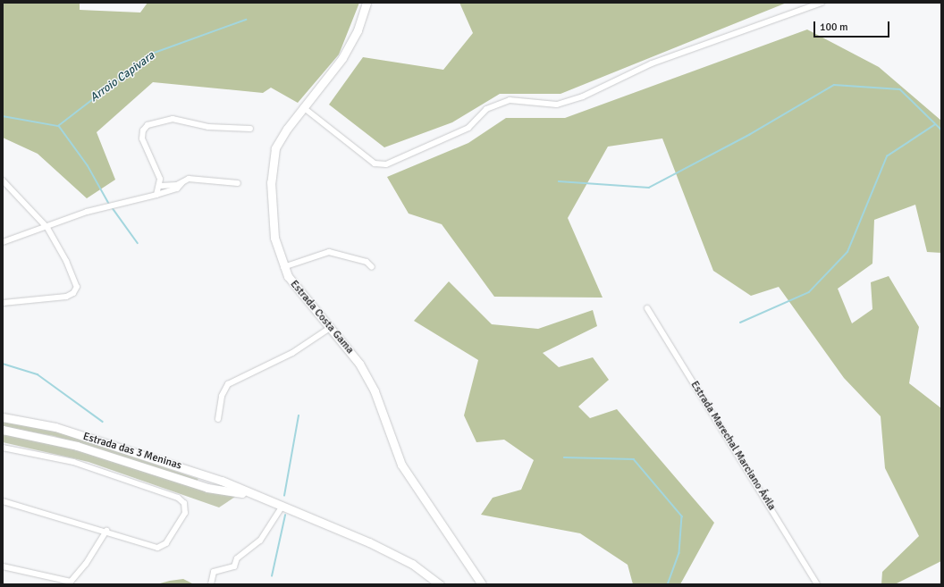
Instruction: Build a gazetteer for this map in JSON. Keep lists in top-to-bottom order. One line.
{"streets":{"main road":["Estrada Costa Gama","Estrada das 3 Meninas"],"street":["Estrada Marechal Marciano Ávila"]},"water":["Arroio Capivara"],"scale_bar":"100 m"}
